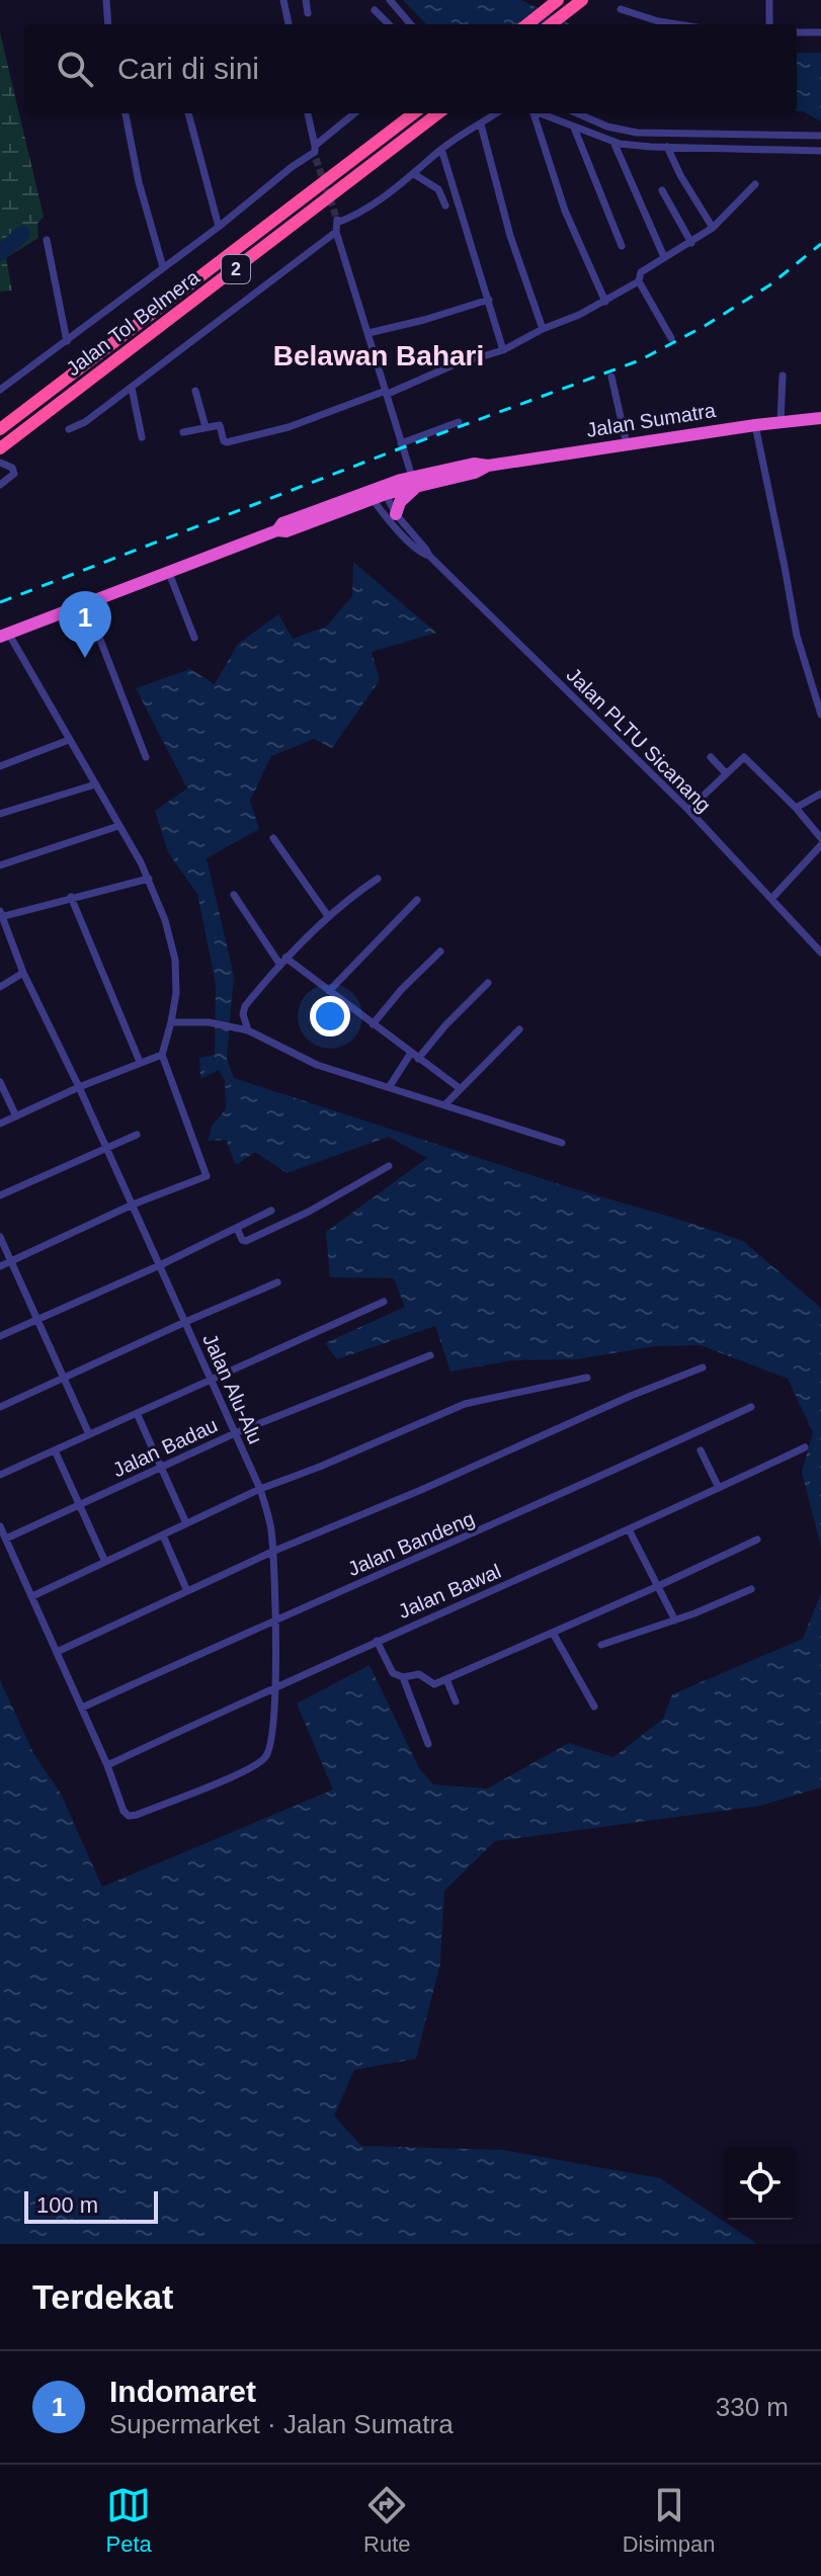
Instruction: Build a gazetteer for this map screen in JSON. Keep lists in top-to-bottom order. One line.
{"streets":{"highway":["2","Jalan Tol Belmera","Jalan Sumatra"],"street":["Jalan PLTU Sicanang","Jalan Alu-Alu","Jalan Badau","Jalan Bandeng","Jalan Bawal"]},"crossings":[["Jalan Sumatra","Jalan PLTU Sicanang"],["Jalan Alu-Alu","Jalan Badau"],["Jalan Alu-Alu","Jalan Bandeng"],["Jalan Alu-Alu","Jalan Bawal"]],"districts":["Belawan Bahari"],"scale_bar":"100 m","page":{"search":"Cari di sini","pins":"1","scale":"100 m","heading":"Terdekat","list":[{"mark":"1","name":"Indomaret","note":"Supermarket · Jalan Sumatra","value":"330 m"}],"nav":["Peta","Rute","Disimpan"]}}
